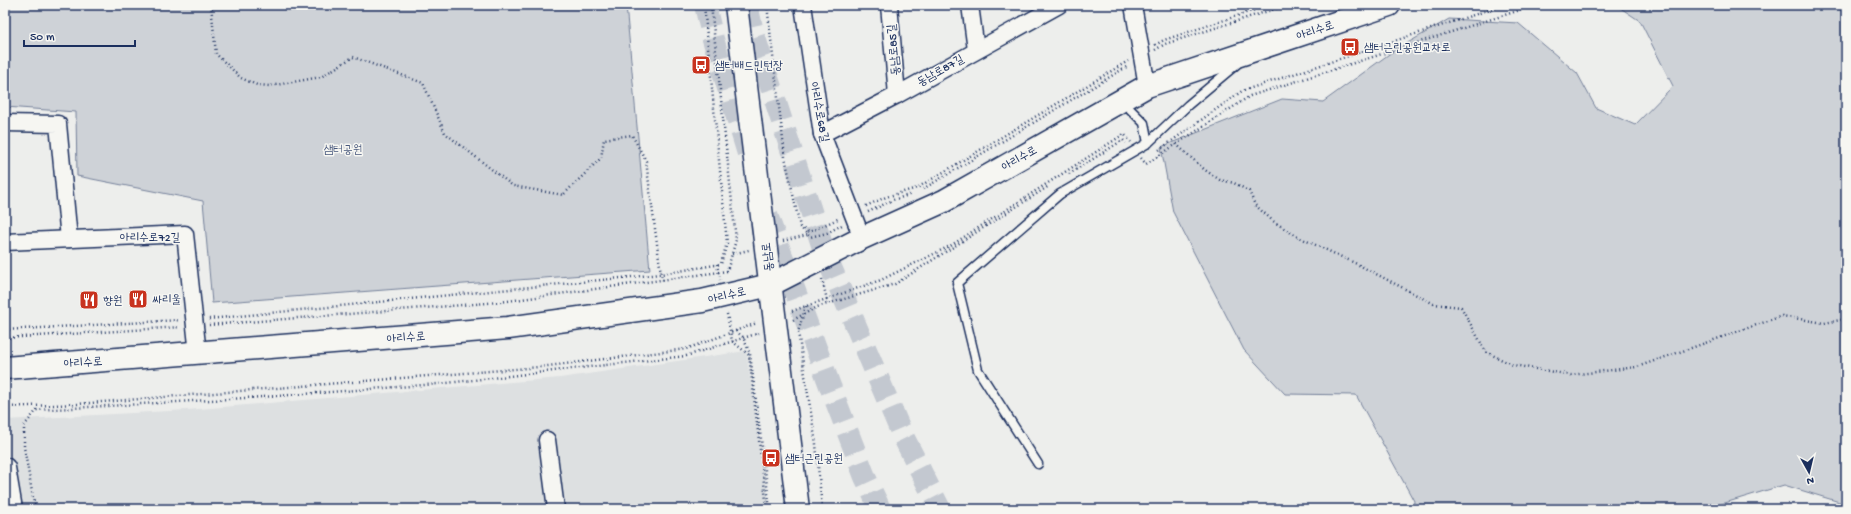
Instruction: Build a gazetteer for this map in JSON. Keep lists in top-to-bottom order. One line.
{"streets":{"main road":["아리수로","동남로"],"street":["동남로85길","동남로87길","아리수로68길","아리수로72길"]},"crossings":[["아리수로","아리수로68길"],["아리수로","아리수로72길"],["아리수로","동남로"],["동남로85길","동남로87길"],["동남로87길","아리수로68길"]],"parks":["샘터공원"],"places":{"bus stop":["샘터근린공원교차로","샘터배드민턴장","샘터근린공원"],"restaurant":["싸리울","향원"]},"scale_bar":"50 m","north":"bottom"}
